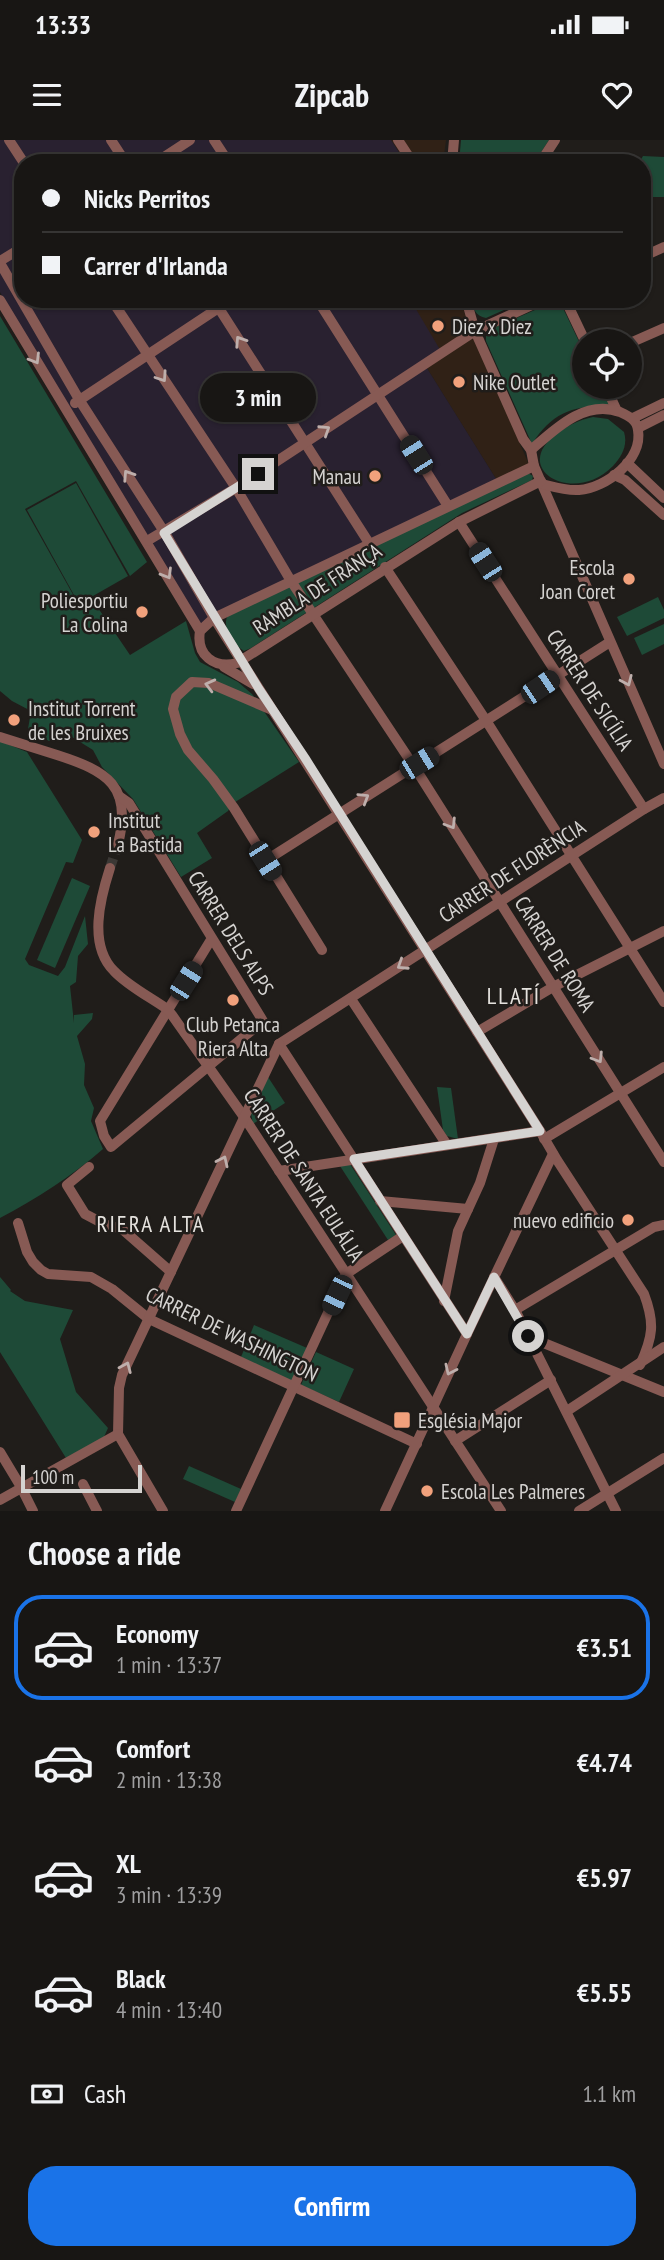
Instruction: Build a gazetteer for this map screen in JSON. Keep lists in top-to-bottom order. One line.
{"streets":{"street":["RAMBLA DE FRANÇA","CARRER DE SICÍLIA","CARRER DE FLORÈNCIA","CARRER DELS ALPS","CARRER DE ROMA","CARRER DE SANTA EULÁLIA","CARRER DE WASHINGTON"]},"crossings":[["RAMBLA DE FRANÇA","CARRER DE SICÍLIA"],["RAMBLA DE FRANÇA","CARRER DE ROMA"],["CARRER DE SICÍLIA","CARRER DE FLORÈNCIA"],["CARRER DE FLORÈNCIA","CARRER DE ROMA"],["CARRER DELS ALPS","CARRER DE SANTA EULÁLIA"]],"districts":["LLATÍ","RIERA ALTA"],"places":{"other":["Diez x Diez","Nike Outlet","Manau","Escola Joan Coret","Poliesportiu La Colina","Institut Torrent de les Bruixes","Institut La Bastida","Club Petanca Riera Alta","nuevo edificio","Escola Les Palmeres"],"transit":["Església Major"]},"scale_bar":"100 m","page":{"status":"13:33","header":"Zipcab","banner":["Nicks Perritos","Carrer d'Irlanda"],"bubble":"3 min","scale":"100 m","heading":"Choose a ride","list":[{"name":"Economy","note":"1 min · 13:37","value":"€3.51"},{"name":"Comfort","note":"2 min · 13:38","value":"€4.74"},{"name":"XL","note":"3 min · 13:39","value":"€5.97"},{"name":"Black","note":"4 min · 13:40","value":"€5.55"}],"pay":["Cash","1.1 km"],"buttons":"Confirm"}}
